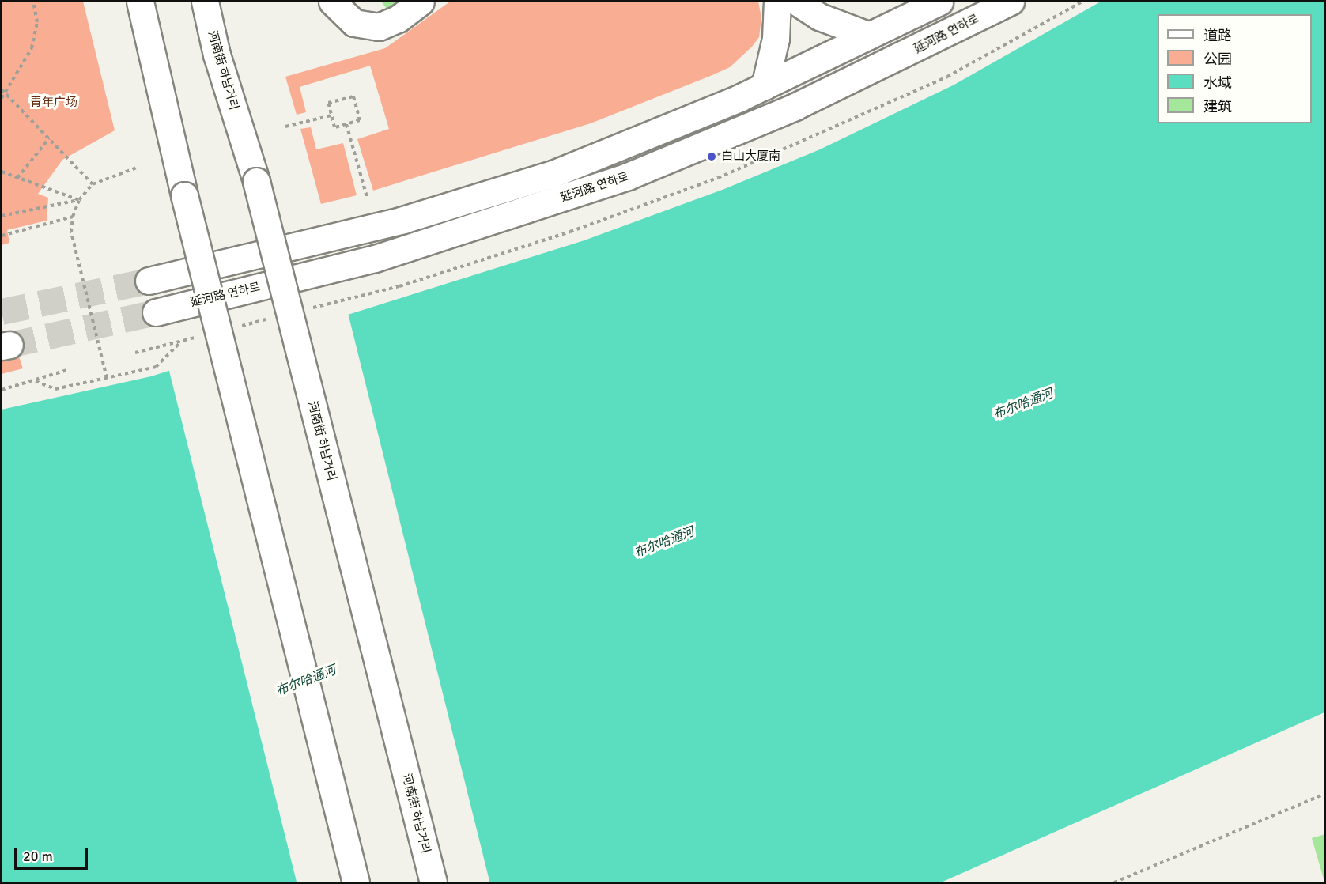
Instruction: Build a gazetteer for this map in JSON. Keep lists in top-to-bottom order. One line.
{"streets":{"main road":["延河路 연하로","河南街 하남거리"]},"water":["布尔哈通河"],"parks":["青年广场"],"places":["白山大厦南"],"legend":["道路","公园","水域","建筑"],"scale_bar":"20 m"}
